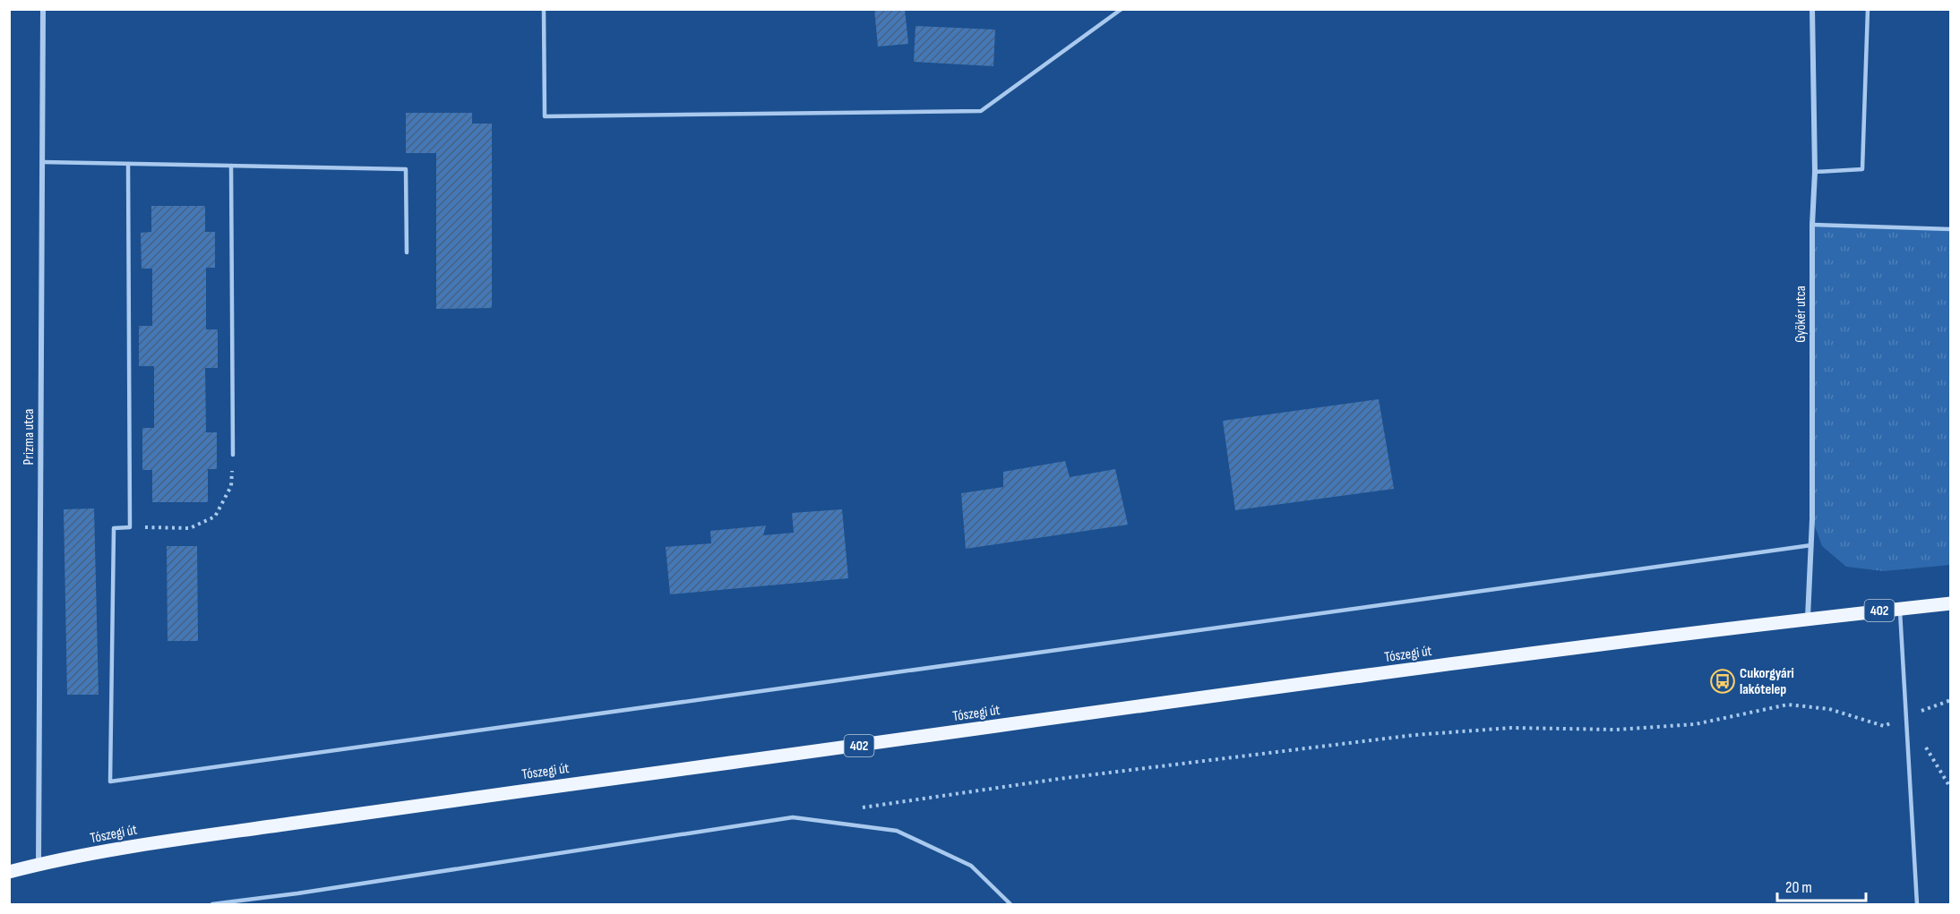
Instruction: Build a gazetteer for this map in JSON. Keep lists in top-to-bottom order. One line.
{"streets":{"main road":["402","Tószegi út"],"street":["Gyökér utca","Prizma utca"]},"crossings":[["Gyökér utca","Tószegi út"],["Prizma utca","Tószegi út"]],"places":{"bus stop":["Cukorgyári lakótelep"]},"scale_bar":"20 m"}
